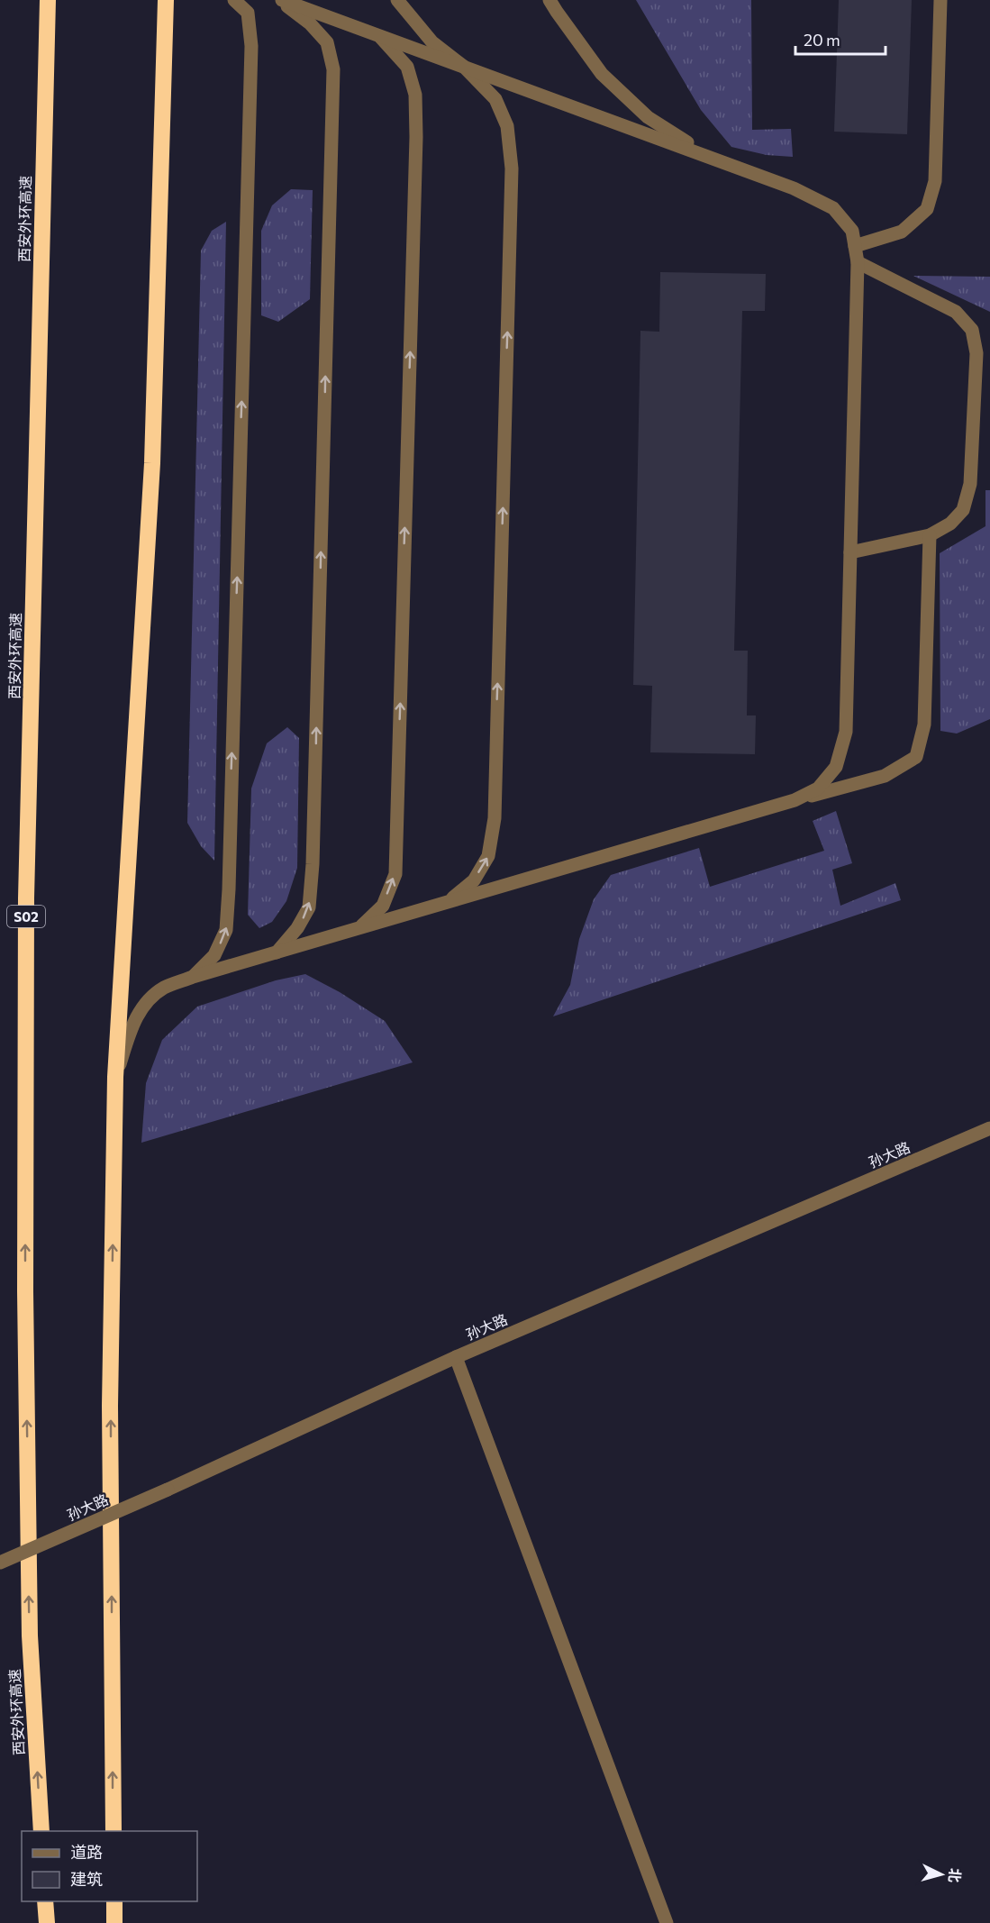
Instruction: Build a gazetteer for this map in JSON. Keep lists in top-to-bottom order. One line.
{"streets":{"highway":["西安外环高速","S02"],"street":["孙大路"]},"legend":["道路","建筑"],"scale_bar":"20 m","north":"right"}
